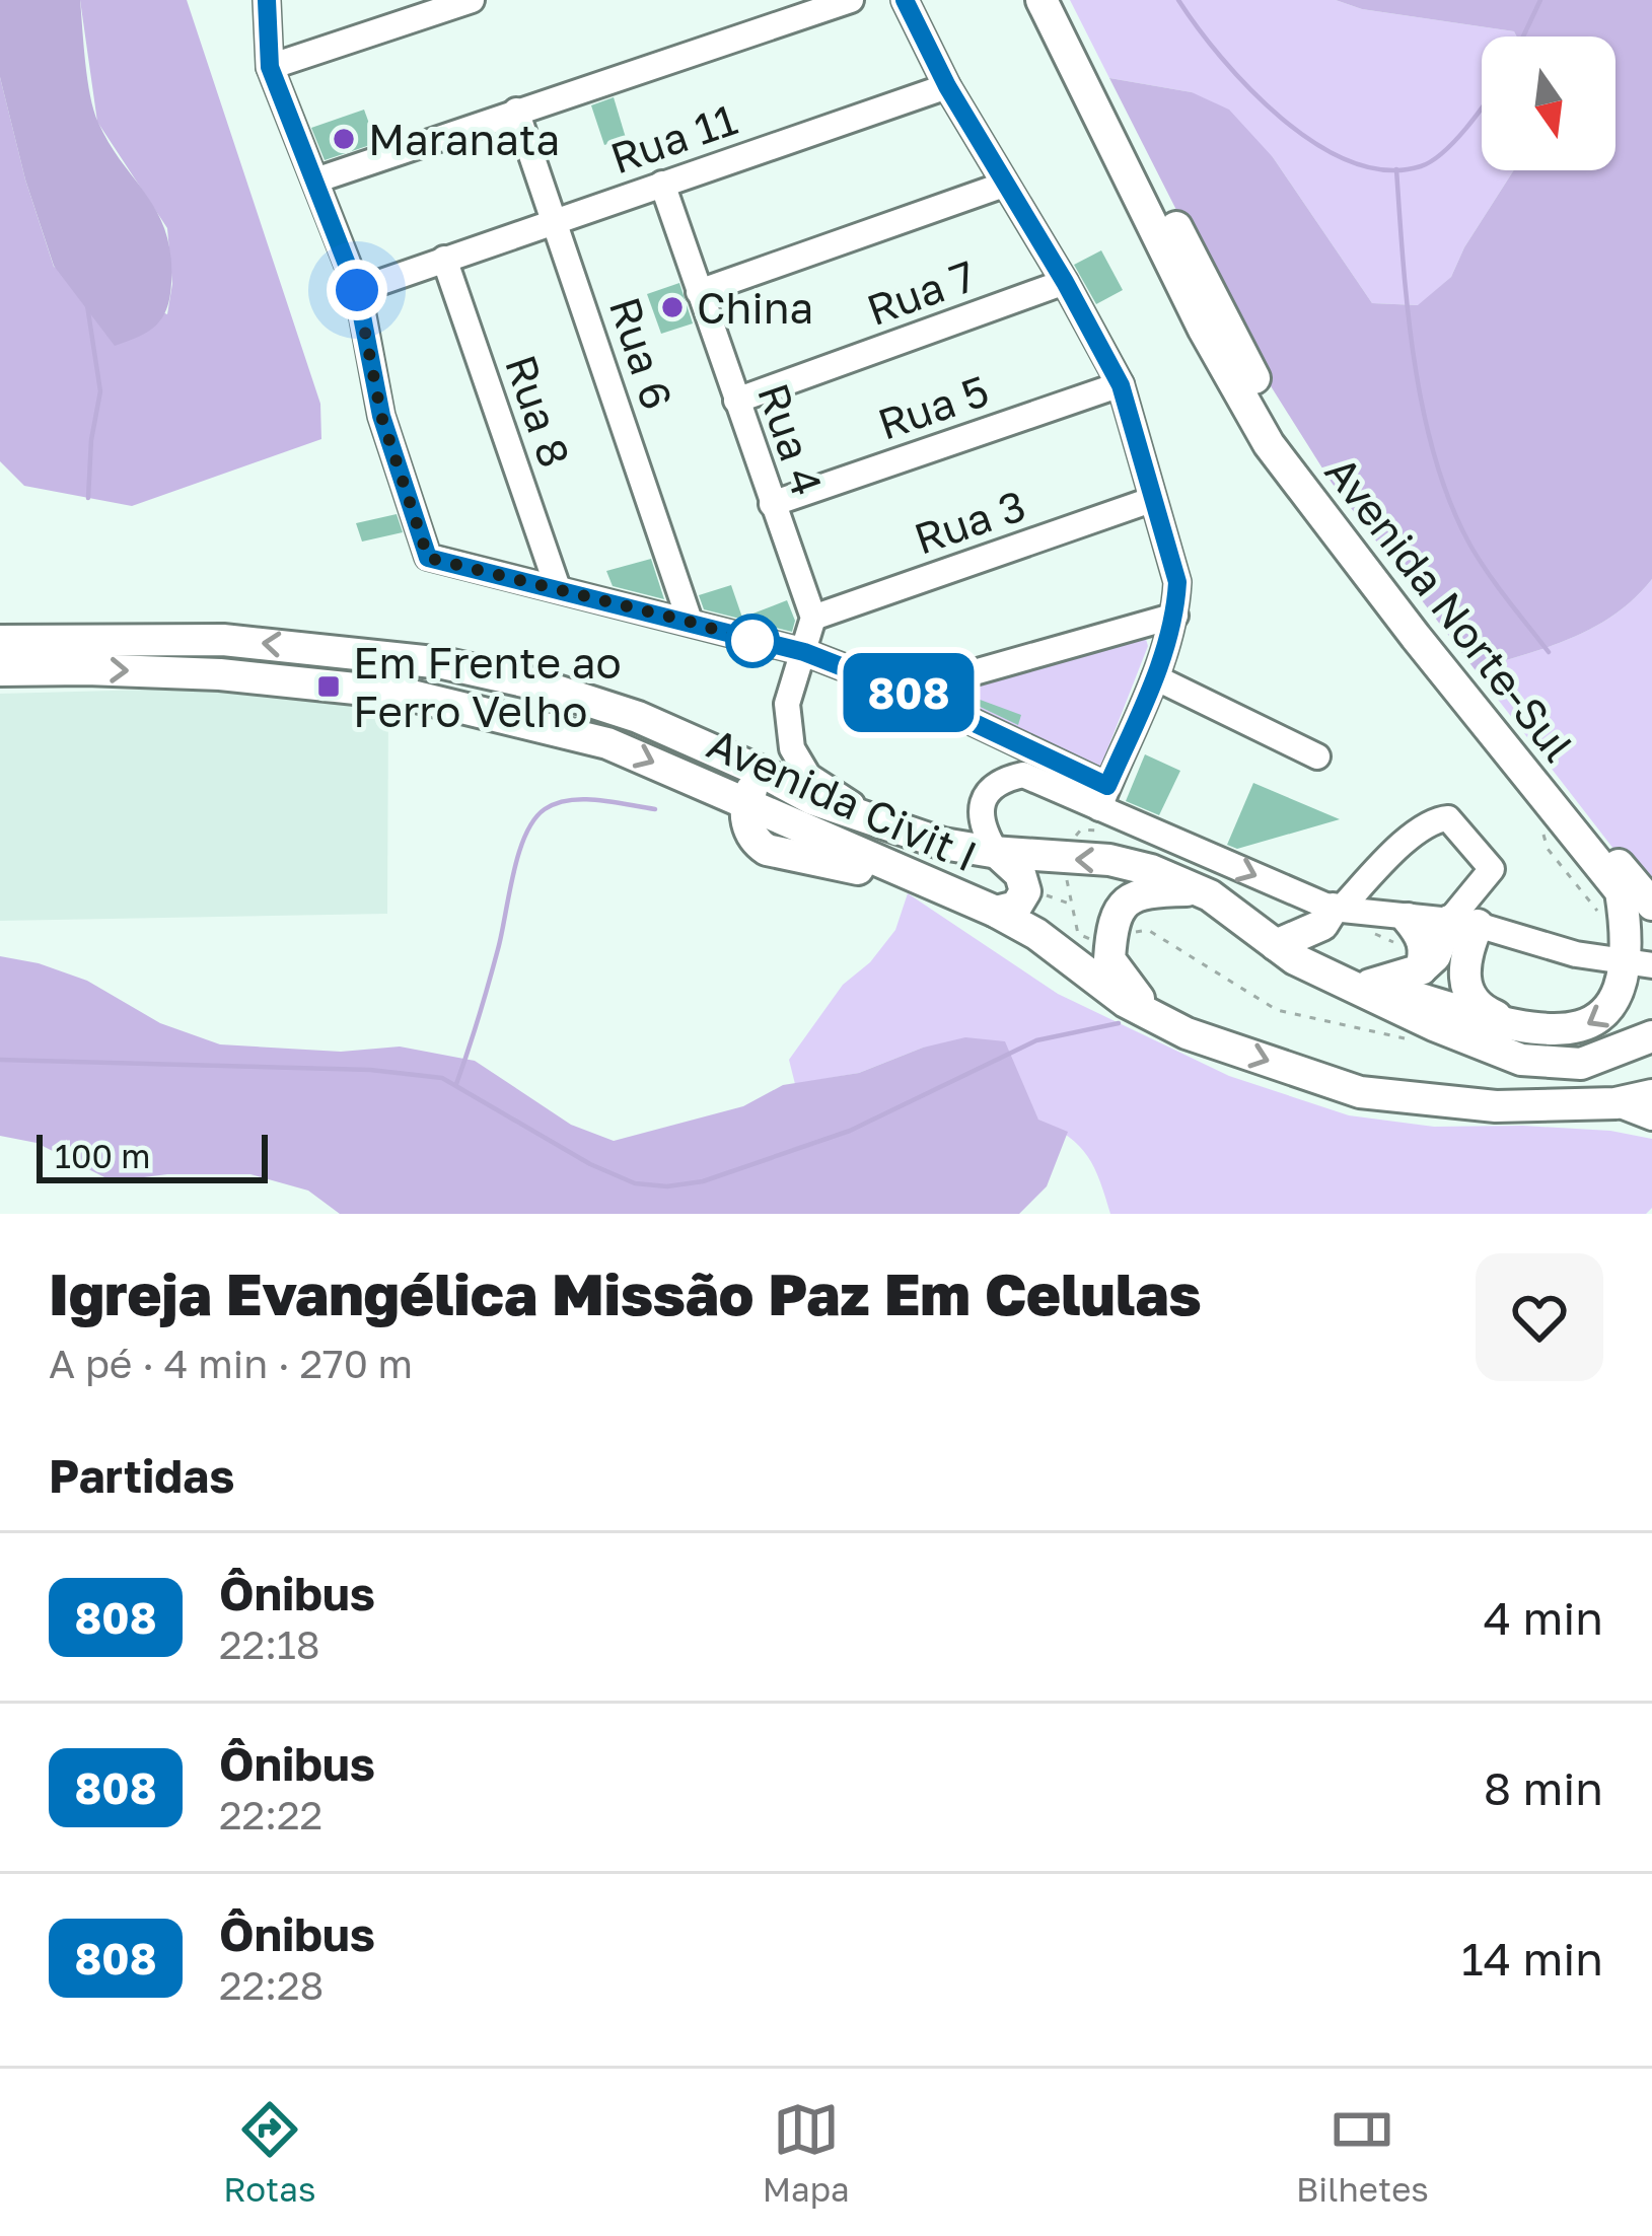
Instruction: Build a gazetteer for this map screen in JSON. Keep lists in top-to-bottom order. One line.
{"streets":{"main road":["Avenida Norte-Sul","Avenida Civit I"],"street":["Rua 11","Rua 7","Rua 6","Rua 5","Rua 8","Rua 4","Rua 3"]},"crossings":[["Rua 11","Rua 6"],["Rua 11","Rua 8"],["Rua 11","Rua 4"],["Rua 7","Rua 4"],["Rua 5","Rua 4"],["Rua 4","Rua 3"],["Avenida Norte-Sul","Avenida Civit I"]],"places":{"other":["Maranata","China"],"transit":["Em Frente ao Ferro Velho"]},"lines":["bus line 808"],"scale_bar":"100 m","north":"bottom","page":{"on_map":"808","scale":"100 m","heading":[["Igreja Evangélica Missão Paz Em Celulas","A pé · 4 min · 270 m"],"Partidas"],"list":[{"mark":"808","name":"Ônibus","note":"22:18","value":"4 min"},{"mark":"808","name":"Ônibus","note":"22:22","value":"8 min"},{"mark":"808","name":"Ônibus","note":"22:28","value":"14 min"}],"tabs":["Rotas","Mapa","Bilhetes"]}}
